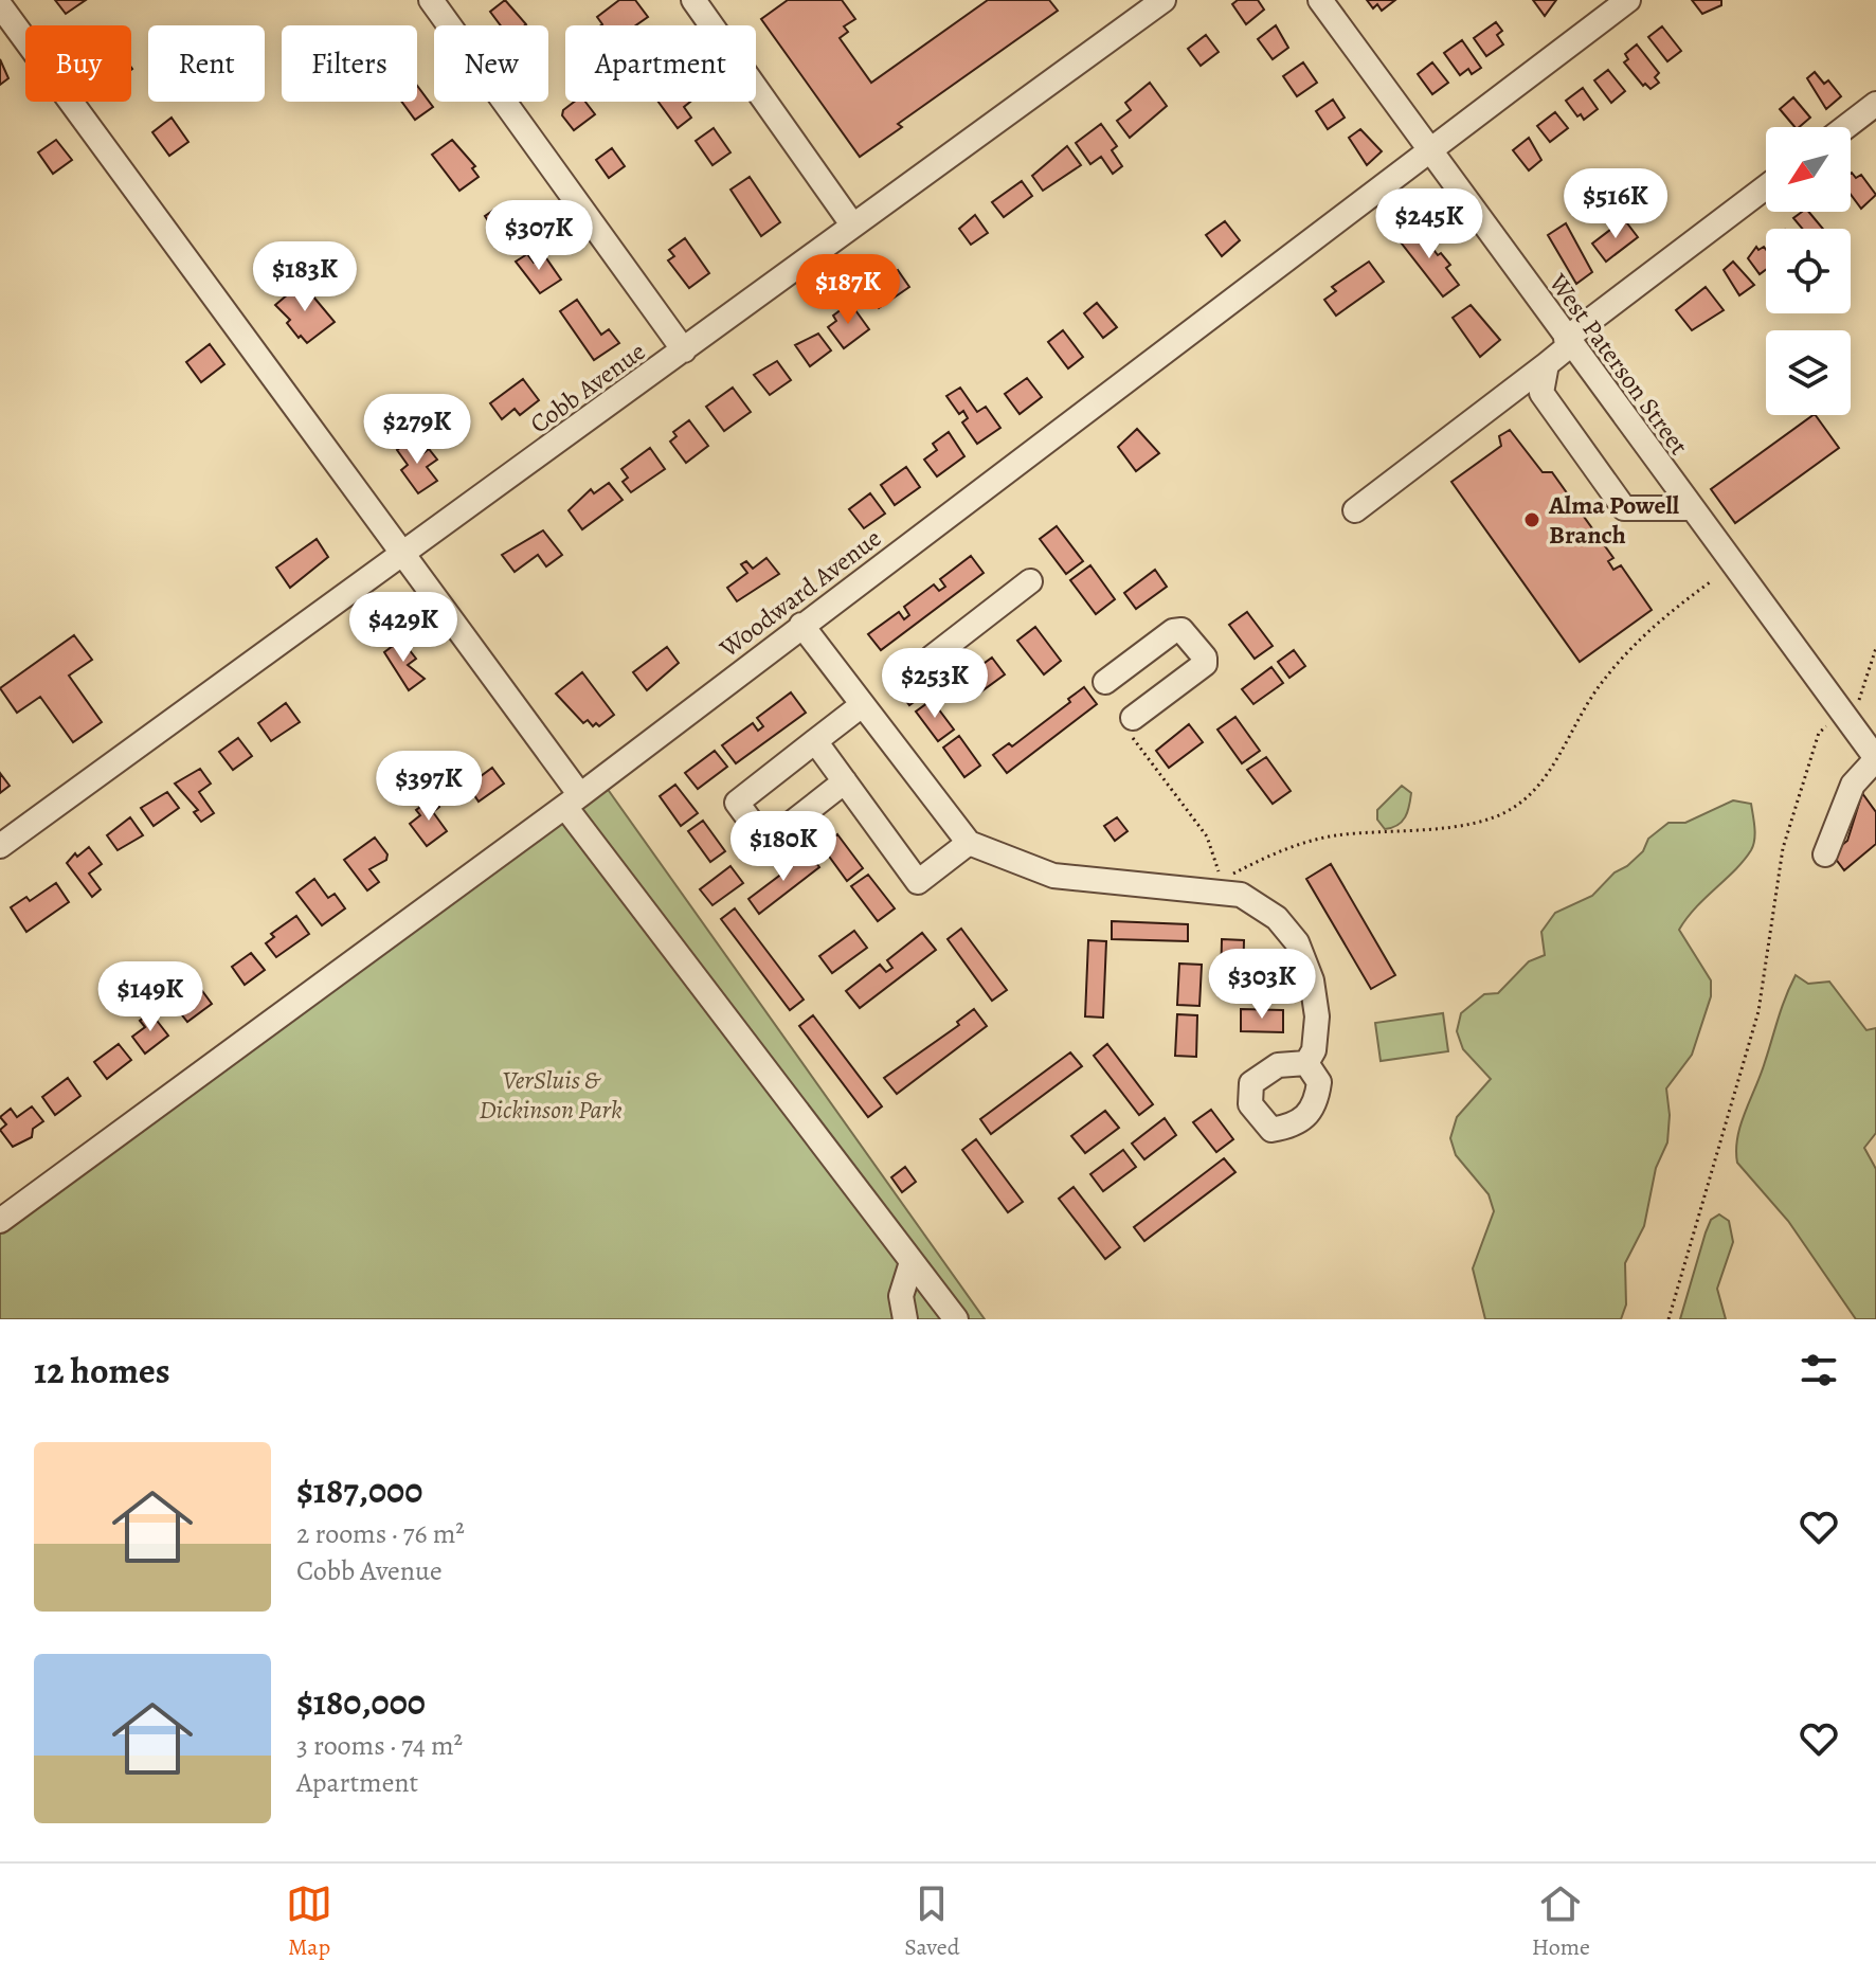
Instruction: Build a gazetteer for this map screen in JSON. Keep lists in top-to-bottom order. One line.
{"streets":{"street":["West Paterson Street","Cobb Avenue","Woodward Avenue"]},"crossings":[["West Paterson Street","Woodward Avenue"]],"parks":["VerSluis & Dickinson Park"],"places":["Alma Powell Branch"],"north":"bottom left","page":{"chip":["Buy","Rent","Filters","New","Apartment"],"price":["$516K","$245K","$307K","$183K","$187K","$279K","$429K","$253K","$397K","$180K","$303K","$149K"],"heading":"12 homes","list":[{"name":"$187,000","note":"2 rooms · 76 m² · Cobb Avenue"},{"name":"$180,000","note":"3 rooms · 74 m² · Apartment"}],"tabs":["Map","Saved","Home"]}}
